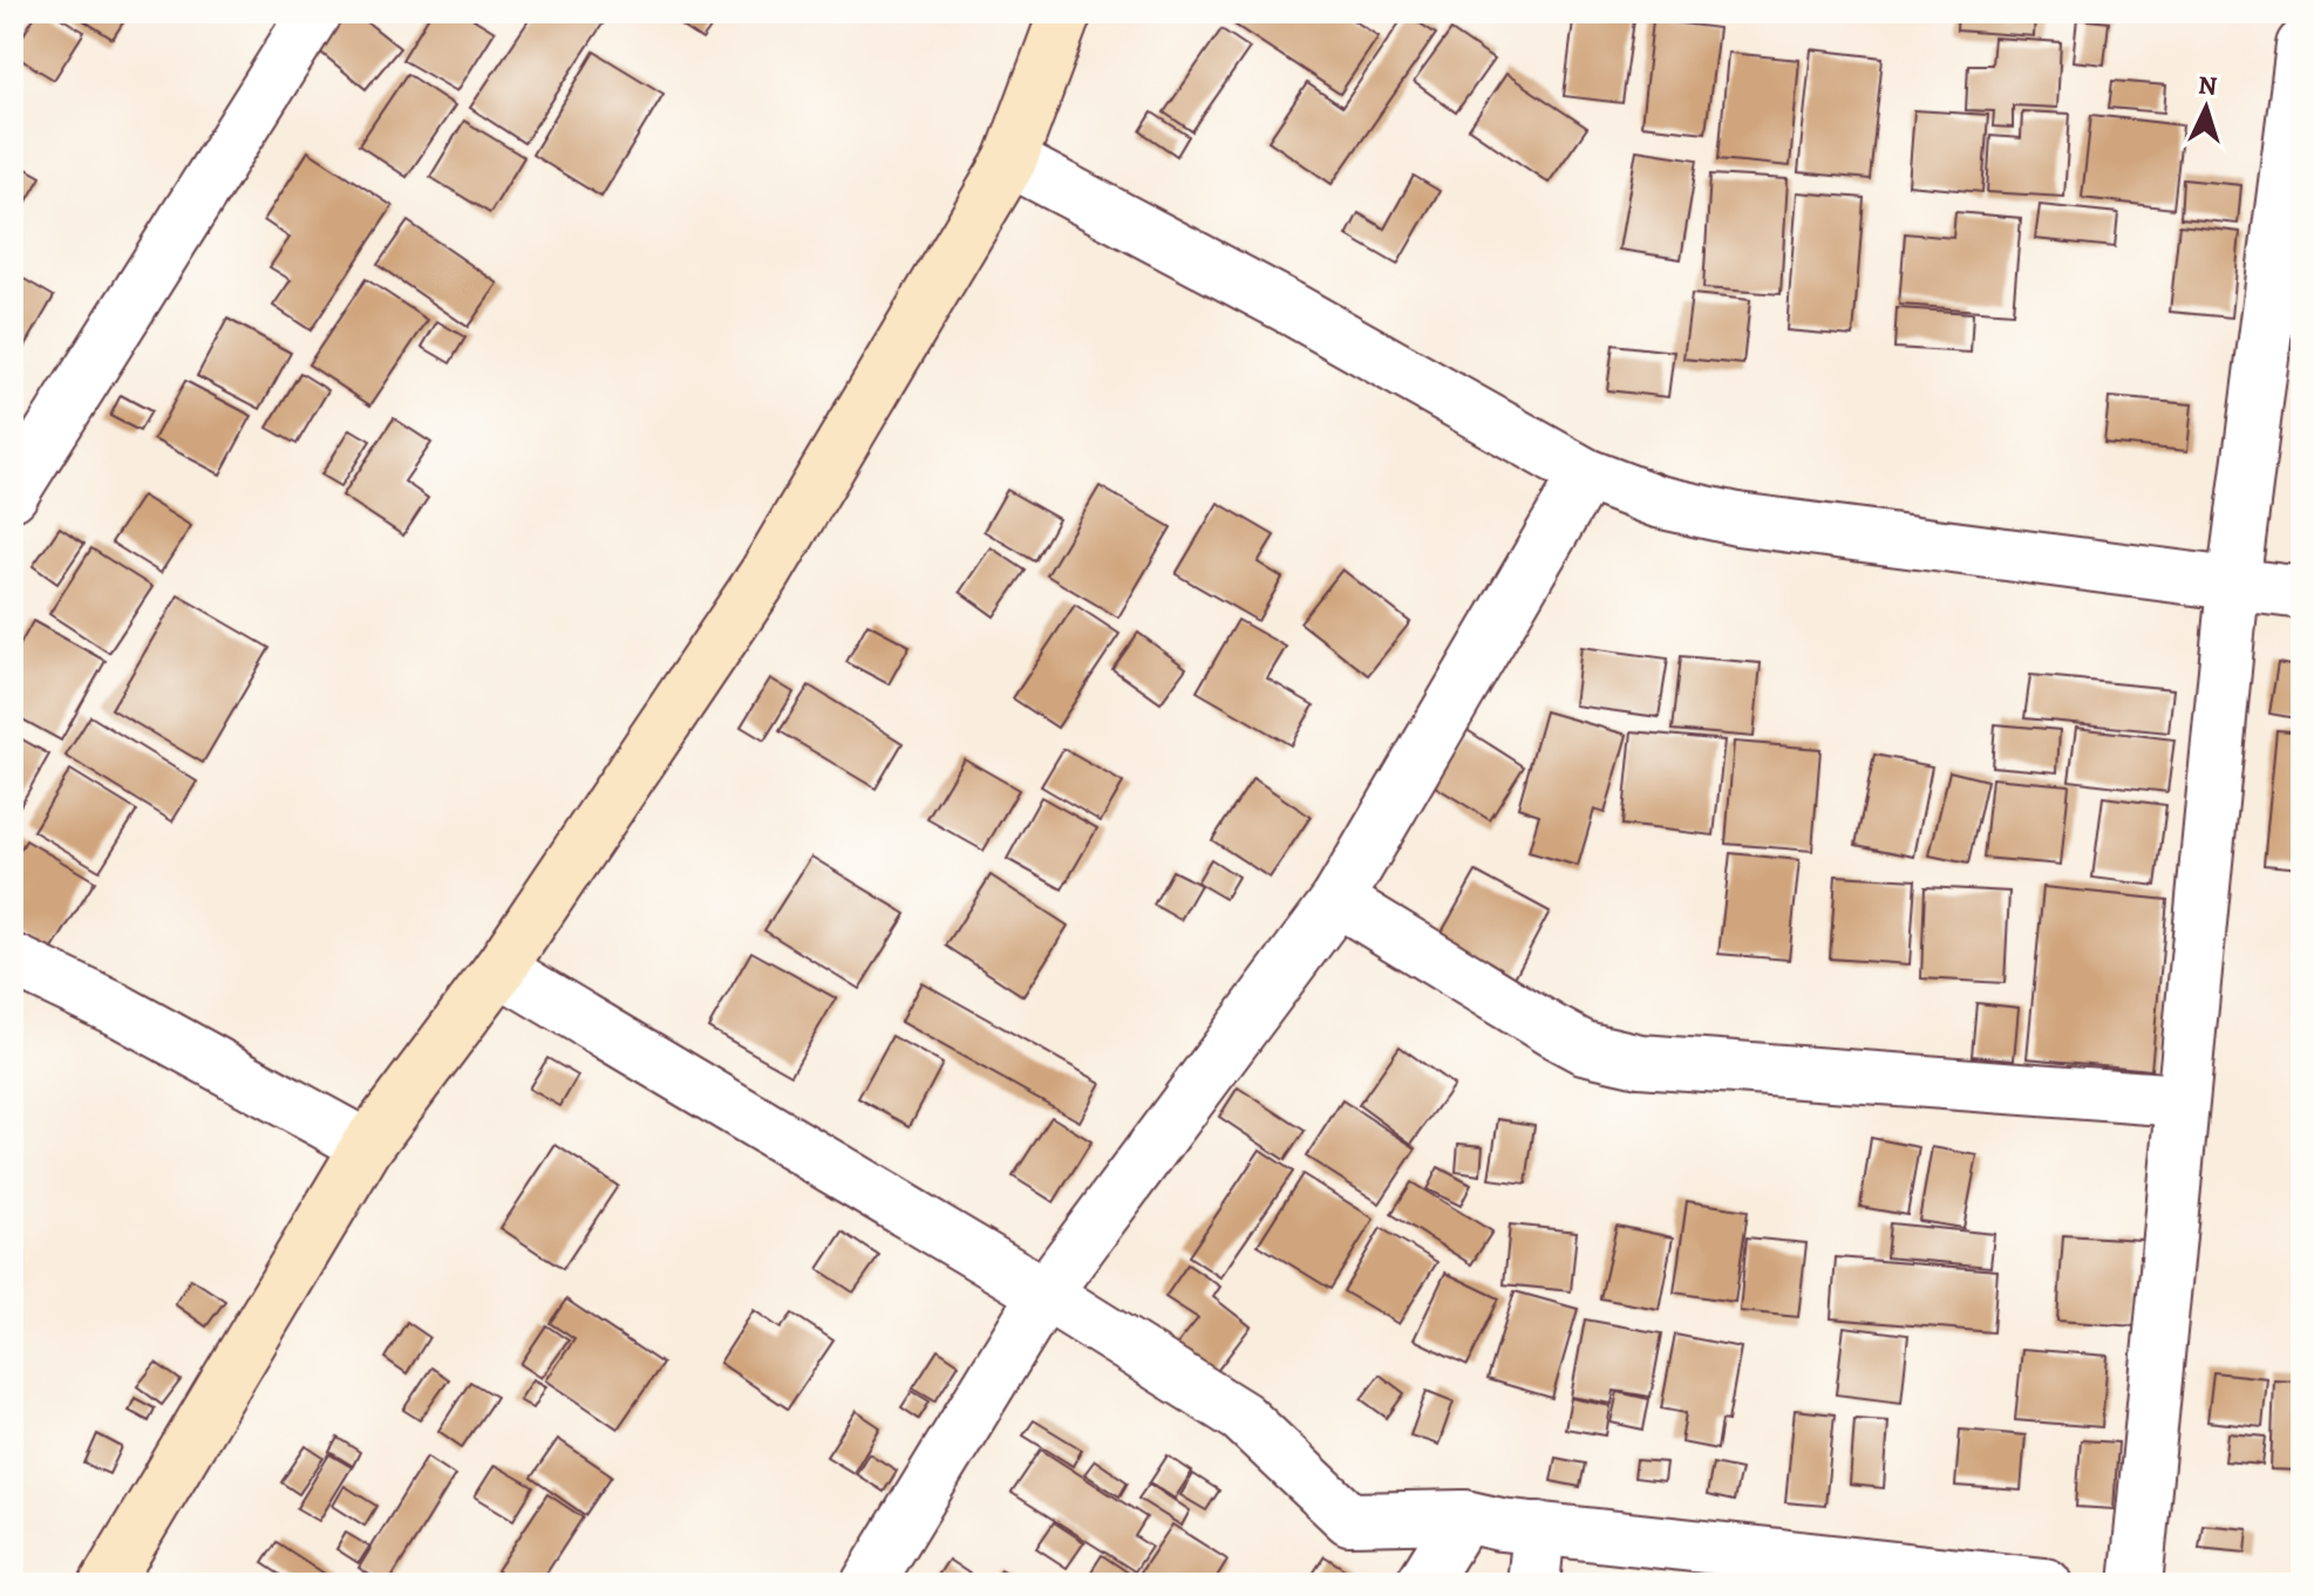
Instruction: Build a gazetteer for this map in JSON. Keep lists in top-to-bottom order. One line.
{"north":"top"}
